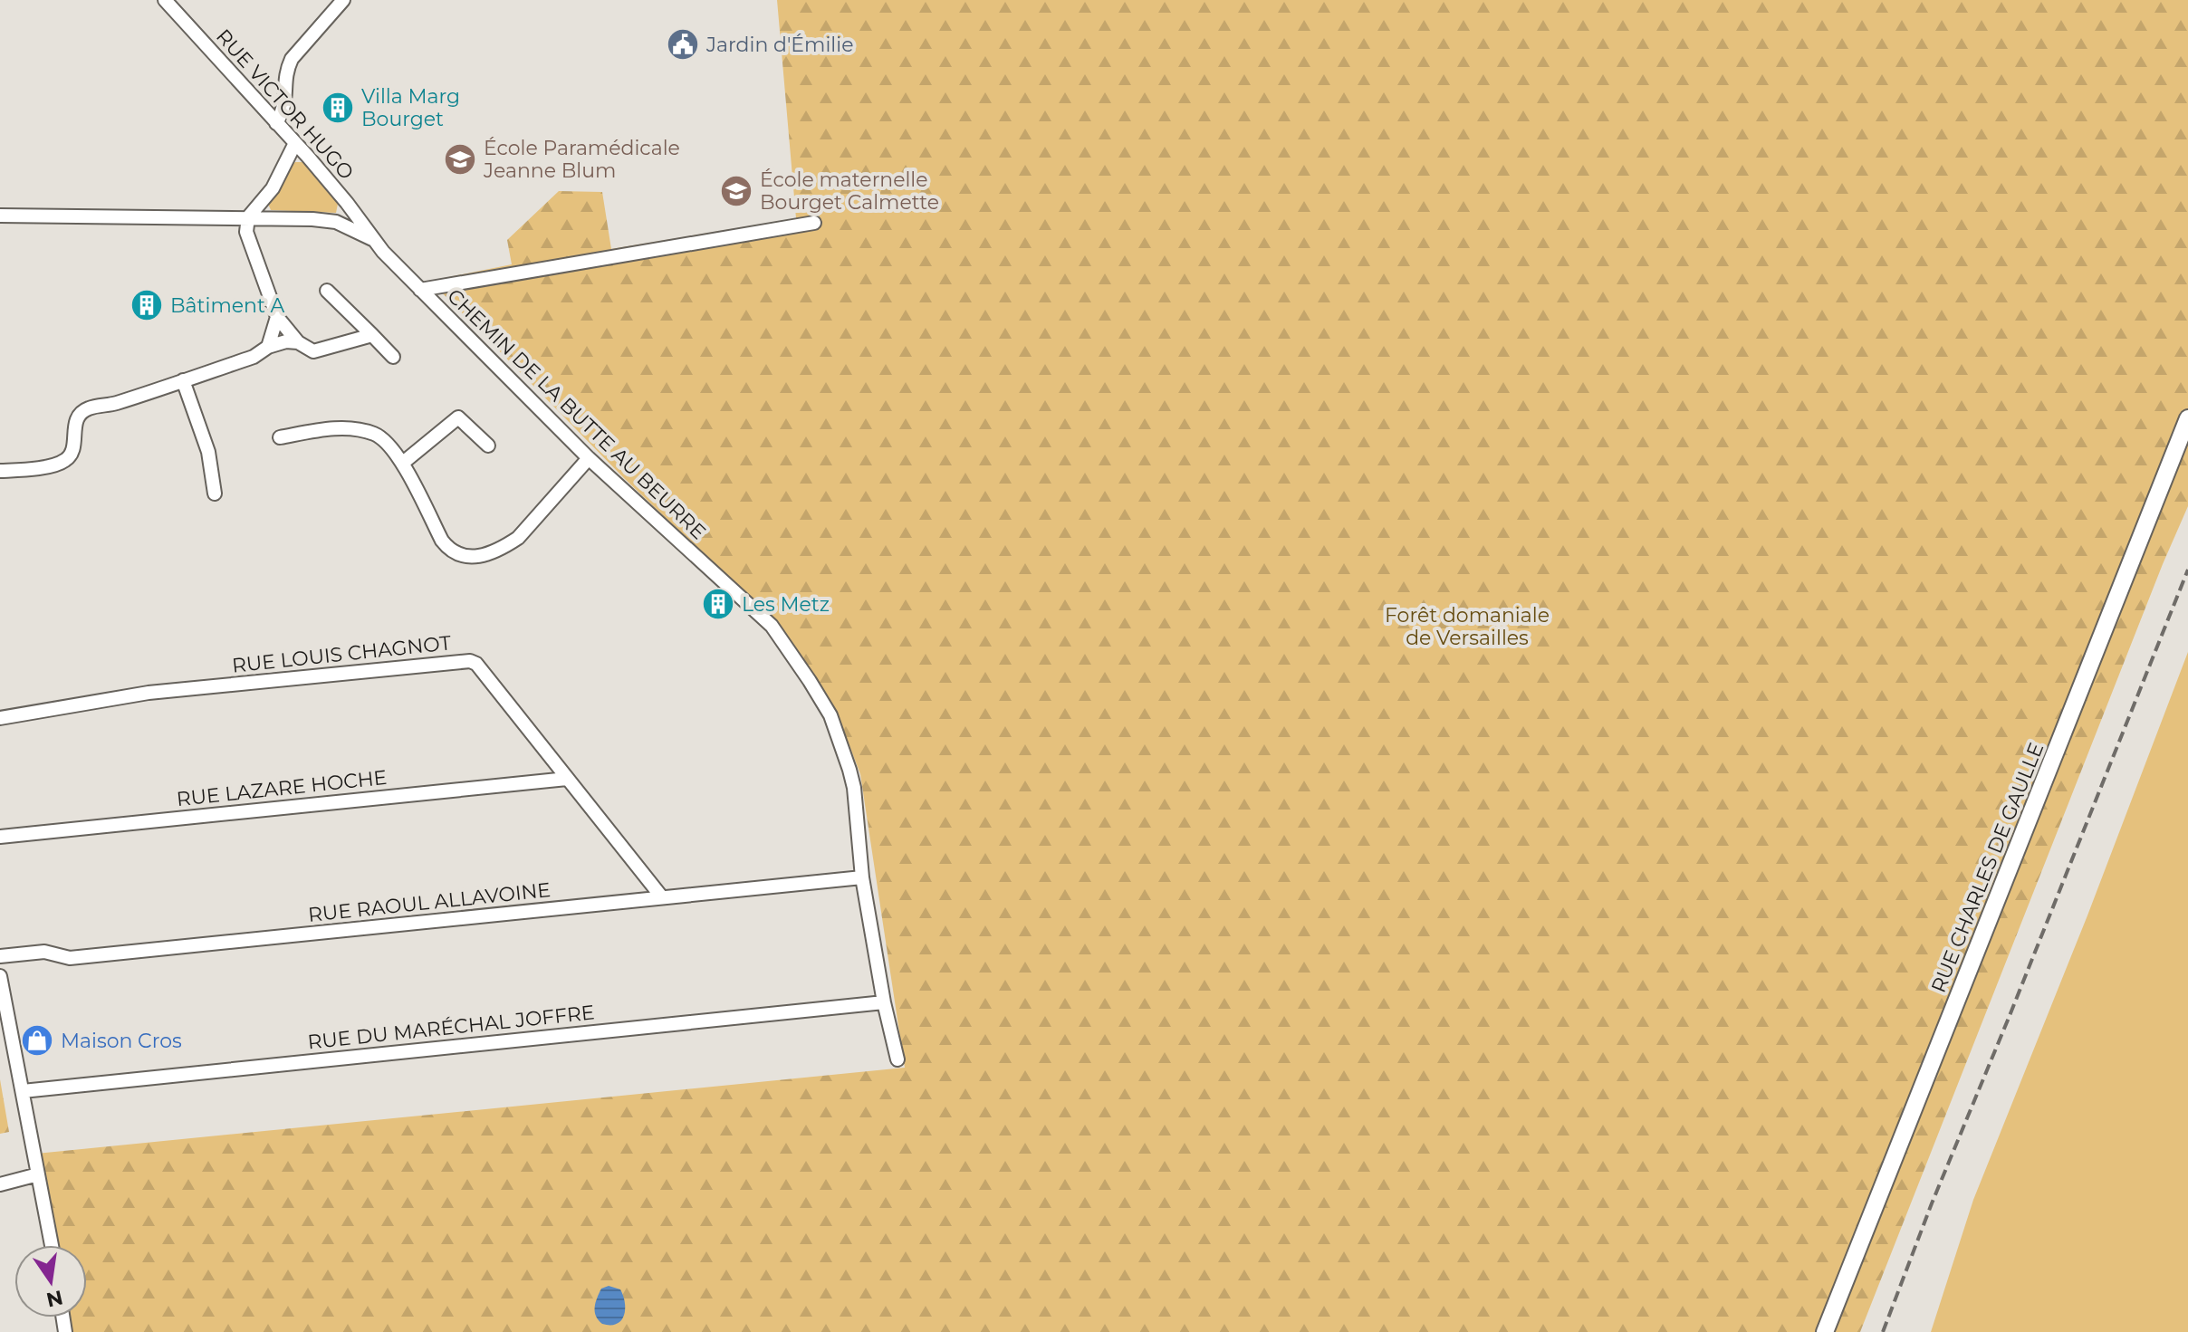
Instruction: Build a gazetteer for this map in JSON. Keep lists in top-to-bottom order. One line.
{"streets":{"main road":["RUE CHARLES DE GAULLE"],"street":["RUE VICTOR HUGO","CHEMIN DE LA BUTTE AU BEURRE","RUE LOUIS CHAGNOT","RUE LAZARE HOCHE","RUE RAOUL ALLAVOINE","RUE DU MARÉCHAL JOFFRE"]},"crossings":[["RUE VICTOR HUGO","CHEMIN DE LA BUTTE AU BEURRE"],["CHEMIN DE LA BUTTE AU BEURRE","RUE RAOUL ALLAVOINE"],["CHEMIN DE LA BUTTE AU BEURRE","RUE DU MARÉCHAL JOFFRE"],["RUE LOUIS CHAGNOT","RUE LAZARE HOCHE"],["RUE LOUIS CHAGNOT","RUE RAOUL ALLAVOINE"]],"parks":["Forêt domaniale de Versailles"],"places":{"public building":["Jardin d'Émilie"],"building":["Villa Marg Bourget","Bâtiment A","Les Metz"],"school or university":["École Paramédicale Jeanne Blum","École maternelle Bourget Calmette"],"shop":["Maison Cros"]},"north":"bottom"}
